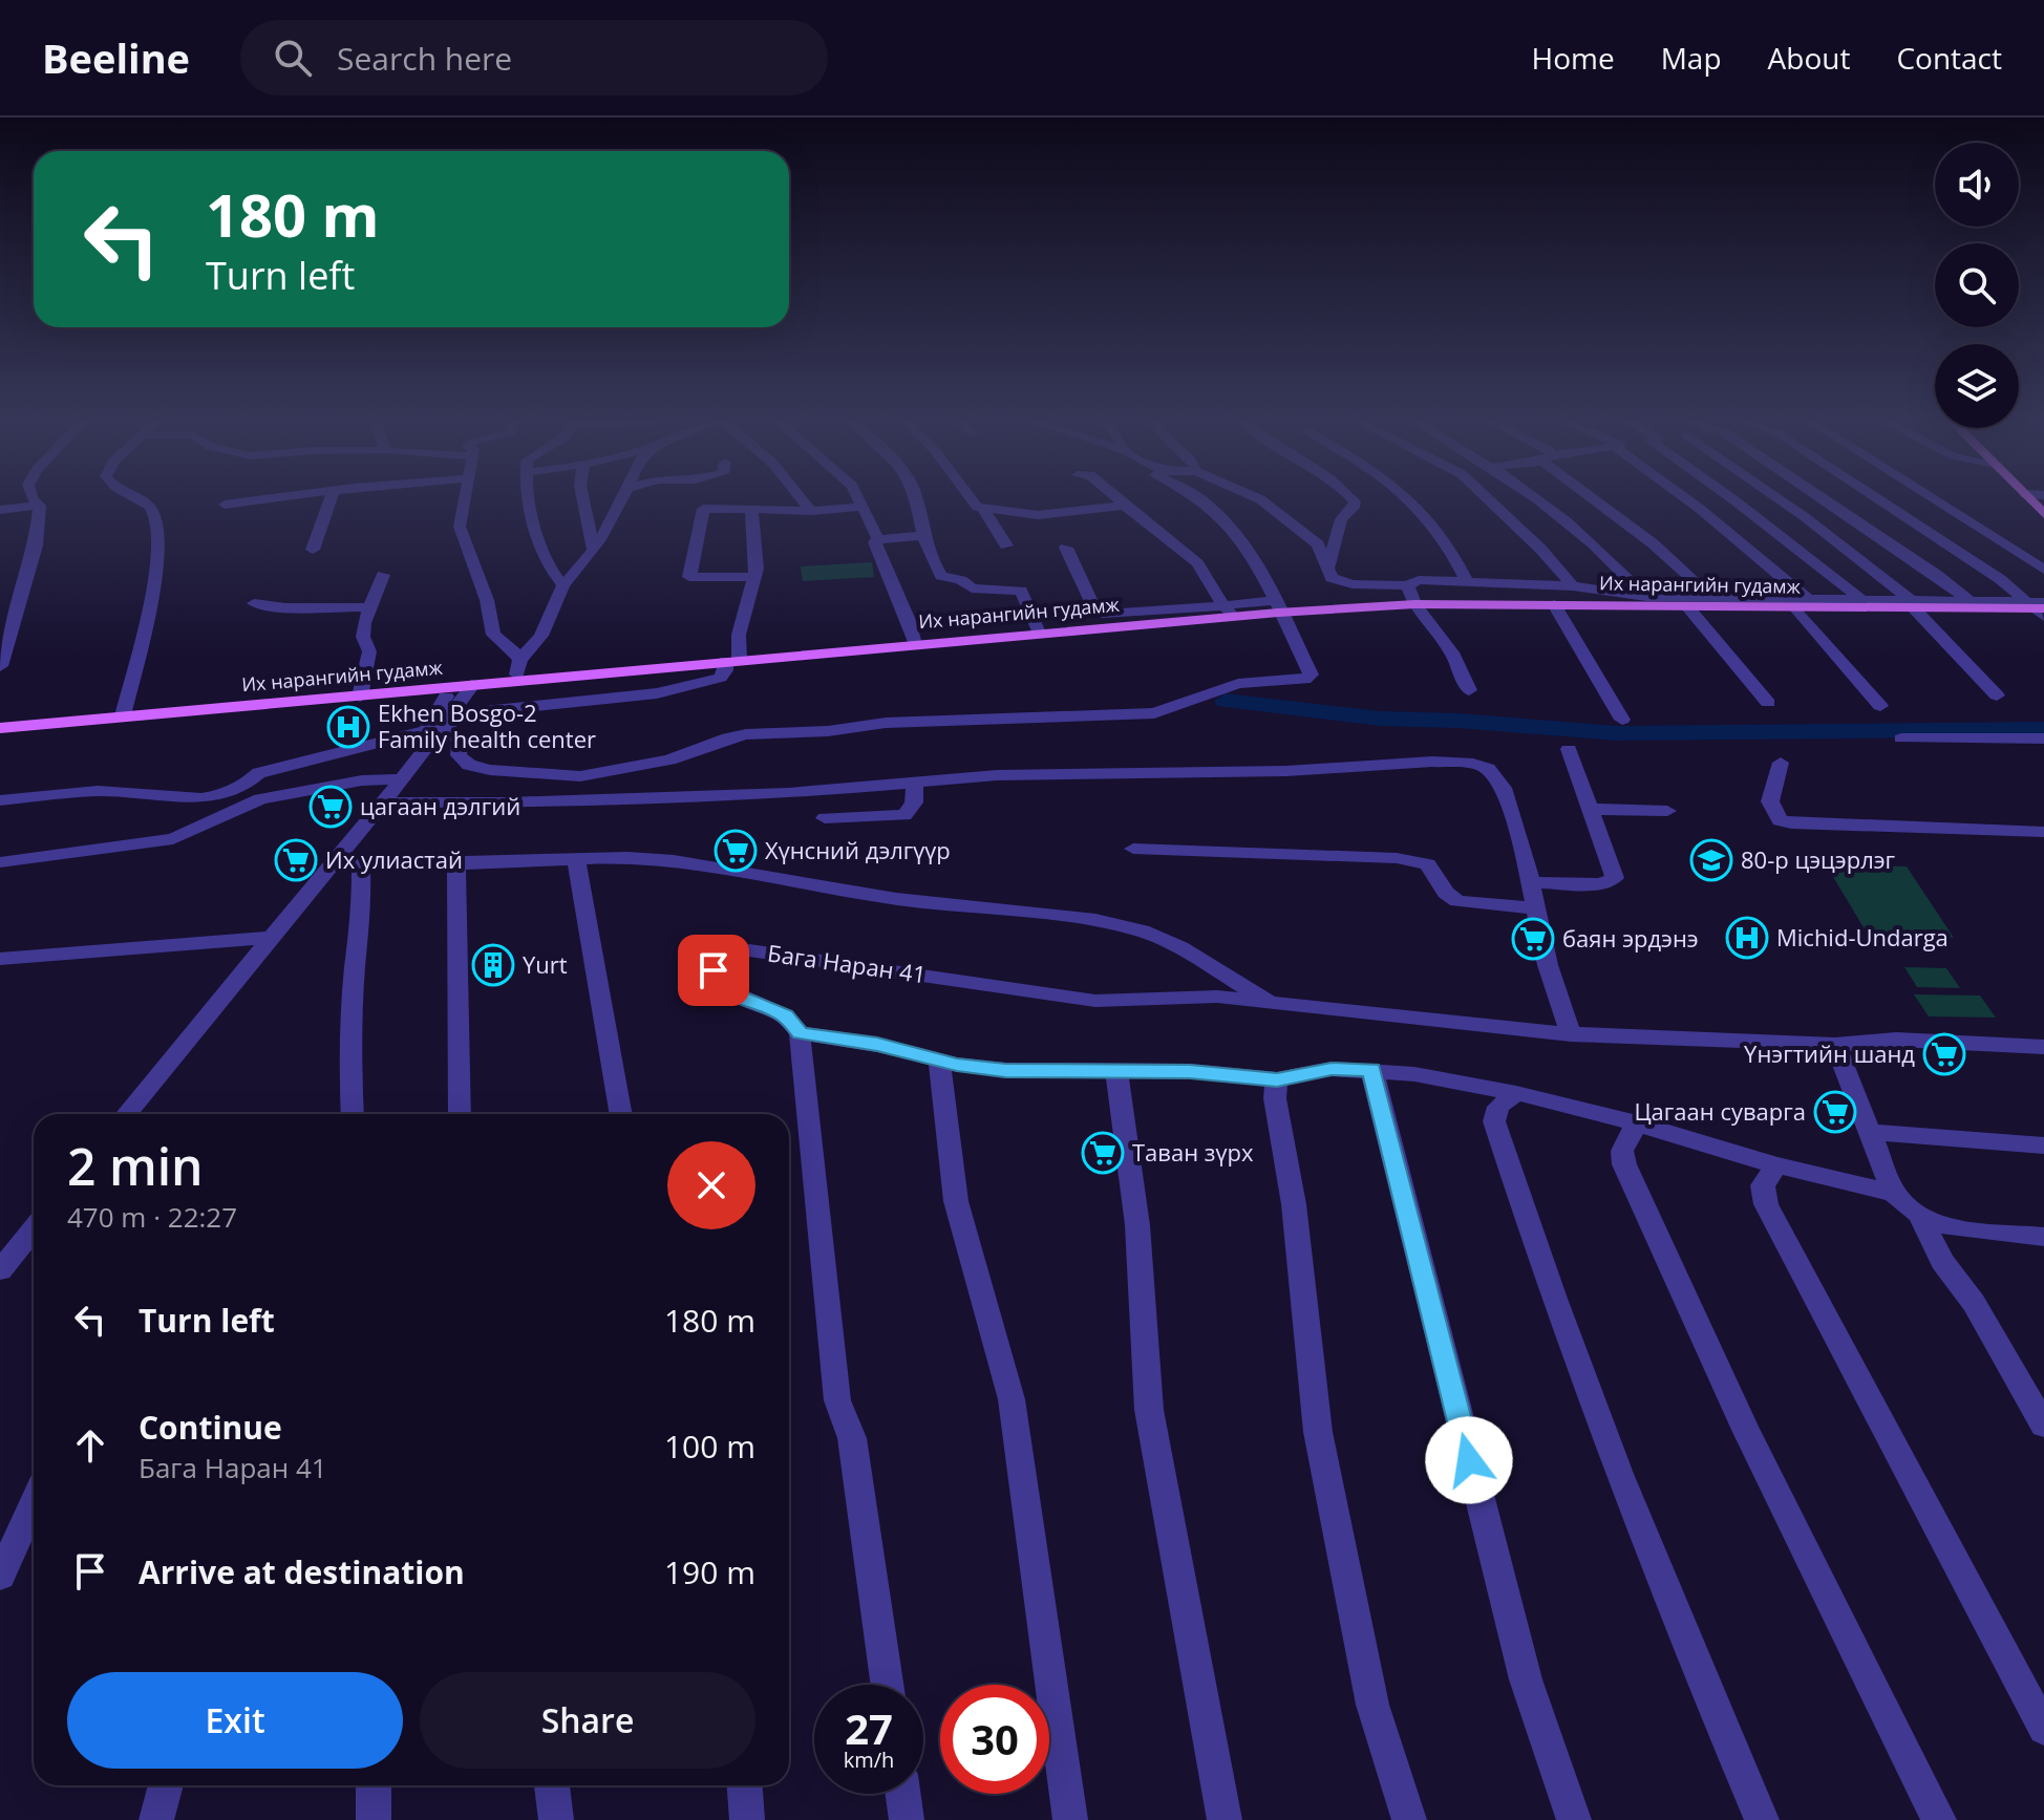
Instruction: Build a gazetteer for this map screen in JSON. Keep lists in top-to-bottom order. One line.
{"streets":{"main road":["Их нарангийн гудамж"],"street":["Бага Наран 41"]},"places":{"hospital":["Ekhen Bosgo-2 Family health center","Michid-Undarga"],"supermarket":["цагаан дэлгий","Хүнсний дэлгүүр","Их улиастай","баян эрдэнэ","Үнэгтийн шанд","Цагаан суварга","Таван зүрх"],"school or university":["80-р цэцэрлэг"],"building":["Yurt"]},"page":{"header":"Beeline","search":"Search here","nav":["Home","Map","About","Contact"],"turn":["180 m","Turn left"],"heading":["2 min","470 m · 22:27"],"list":[{"name":"Turn left","value":"180 m"},{"name":"Continue","note":"Бага Наран 41","value":"100 m"},{"name":"Arrive at destination","value":"190 m"}],"buttons":["Exit","Share"],"speed":"27 km/h","limit":"30"}}
